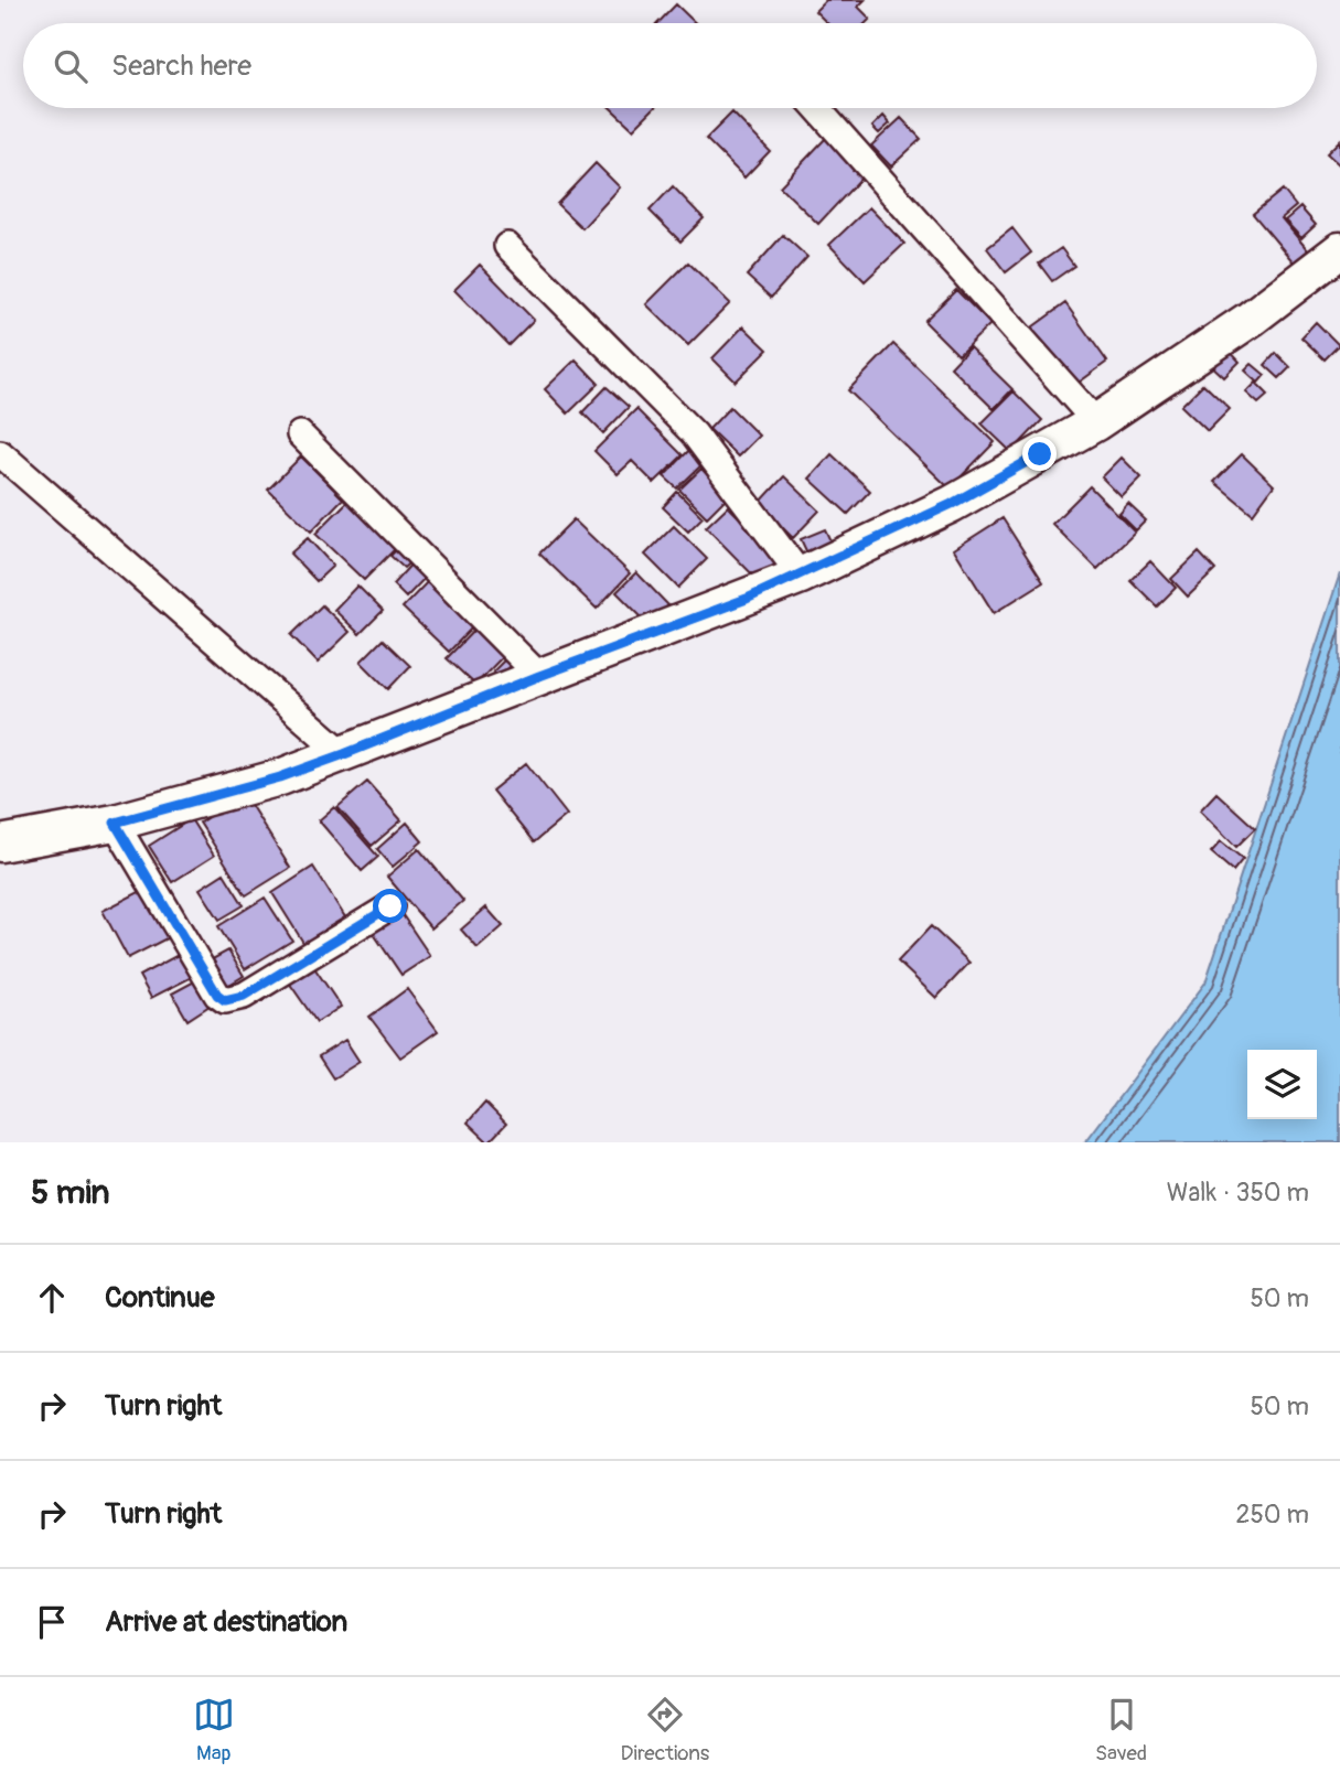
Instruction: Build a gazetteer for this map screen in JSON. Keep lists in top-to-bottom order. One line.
{"page":{"search":"Search here","heading":["5 min","Walk · 350 m"],"list":[["Continue","50 m"],["Turn right","50 m"],["Turn right","250 m"],"Arrive at destination"],"nav":["Map","Directions","Saved"]}}
